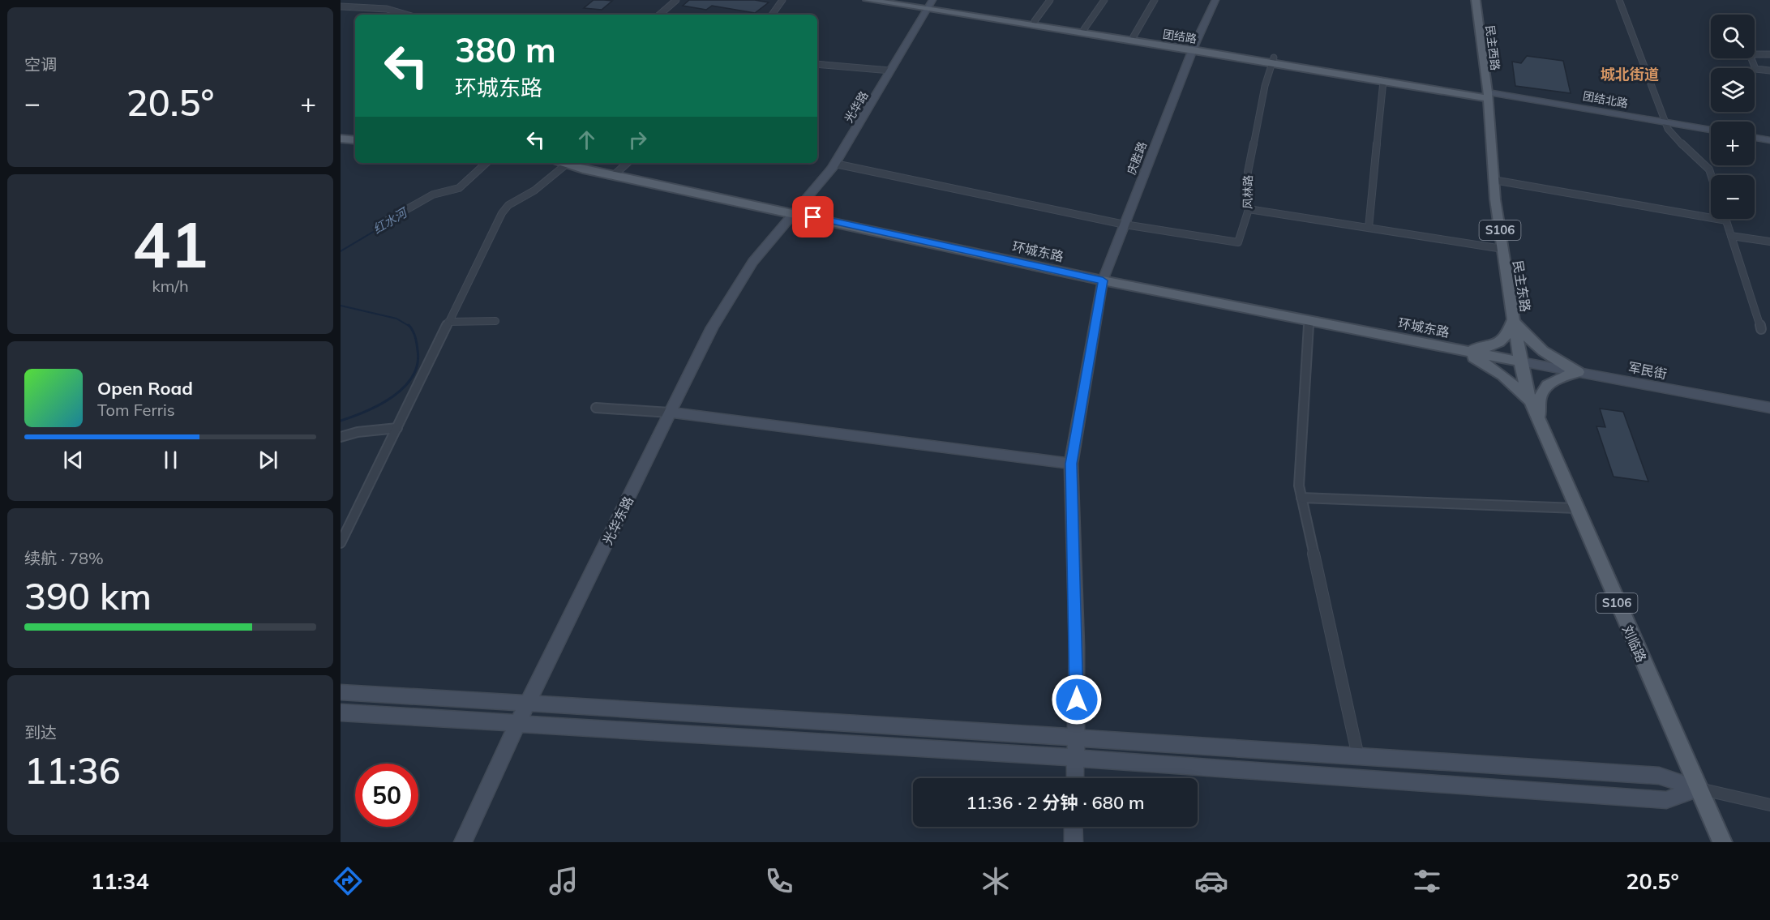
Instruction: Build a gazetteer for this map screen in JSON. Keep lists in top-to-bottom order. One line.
{"streets":{"main road":["团结路","民主西路","团结北路","光华路","庆胜路","S106","环城东路","民主东路","军民街","光华东路","刘临路"],"street":["风林路"]},"crossings":[["团结路","民主西路"],["团结路","团结北路"],["团结路","光华路"],["团结路","庆胜路"],["团结路","风林路"],["团结路","民主东路"],["民主西路","团结北路"],["民主西路","民主东路"],["团结北路","民主东路"],["光华路","环城东路"],["光华路","光华东路"],["庆胜路","风林路"],["庆胜路","环城东路"],["环城东路","民主东路"],["环城东路","军民街"],["环城东路","光华东路"],["环城东路","刘临路"],["民主东路","军民街"],["民主东路","刘临路"],["军民街","刘临路"]],"districts":["城北街道"],"water":["红水河"],"page":{"tile":["空调",["41","km/h"],["续航 · 78%","390 km"],["到达","11:36"]],"map_buttons":["+","−"],"turn":["380 m","环城东路"],"heat":["−","20.5°","+"],"song":["Open Road","Tom Ferris"],"limit":"50","trip":"11:36 · 2 分钟 · 680 m","tabs":["11:34","20.5°"]}}
